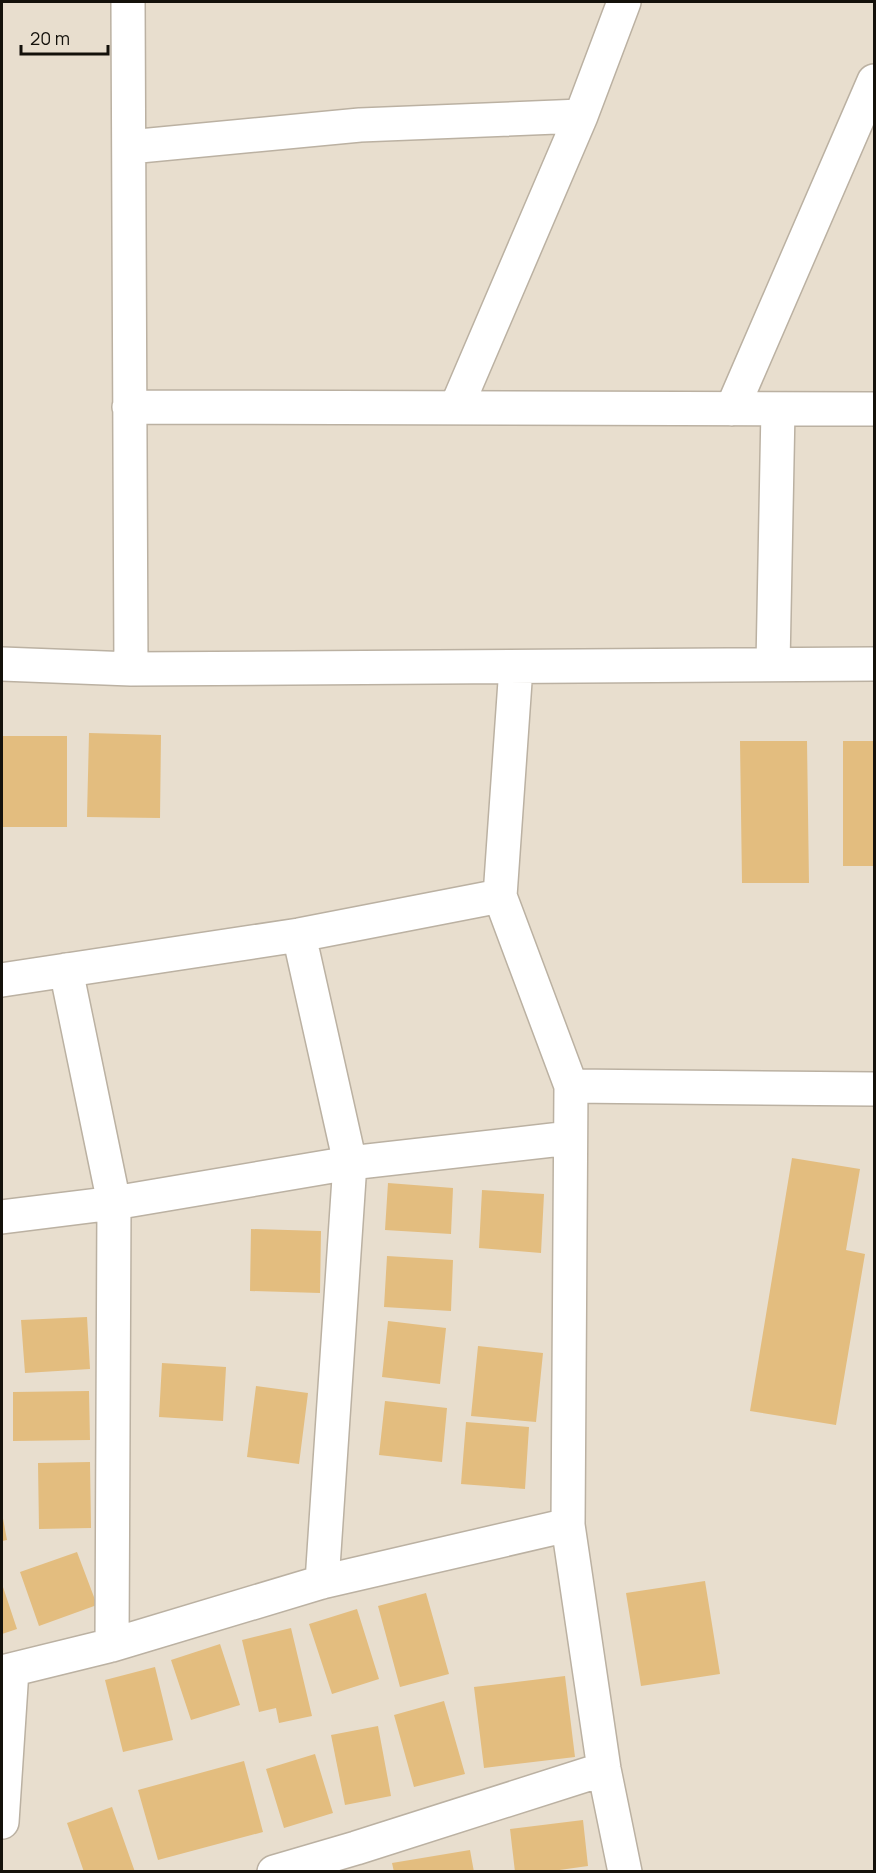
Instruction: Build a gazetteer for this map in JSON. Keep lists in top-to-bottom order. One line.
{"scale_bar":"20 m"}
